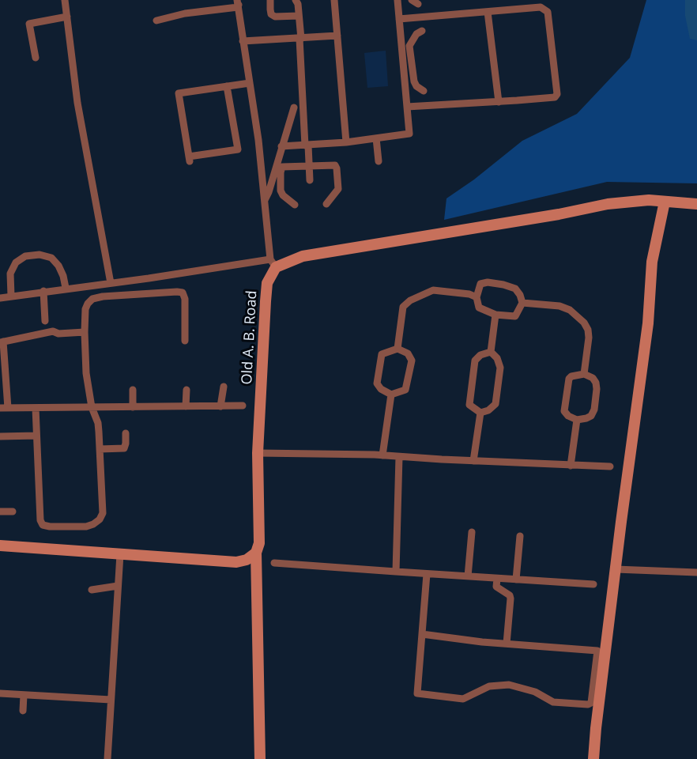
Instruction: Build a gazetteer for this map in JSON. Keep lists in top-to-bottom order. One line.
{"streets":{"street":["Old A. B. Road"]}}
